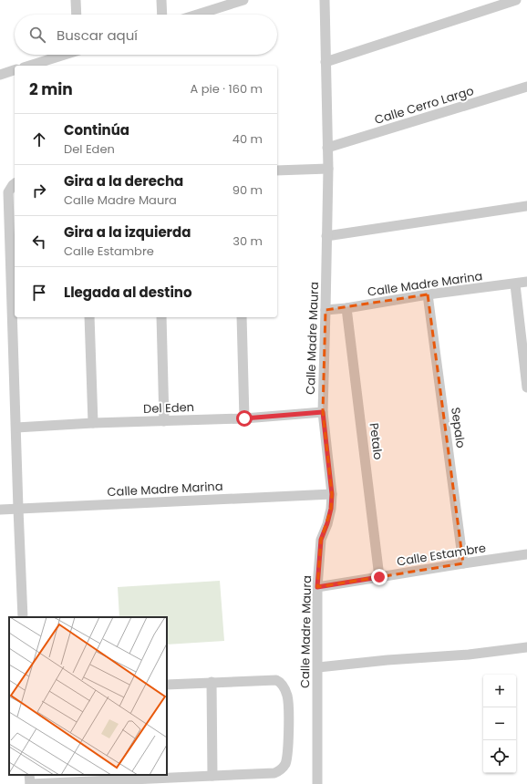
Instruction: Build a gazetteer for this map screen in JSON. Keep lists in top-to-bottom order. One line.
{"streets":{"street":["Calle Cerro Largo","Calle Madre Marina","Calle Madre Maura","Del Eden","Sepalo","Petalo","Calle Estambre"]},"crossings":[["Calle Cerro Largo","Calle Madre Maura"],["Calle Madre Marina","Calle Madre Maura"],["Calle Madre Marina","Sepalo"],["Calle Madre Marina","Petalo"],["Calle Madre Maura","Del Eden"],["Calle Madre Maura","Calle Estambre"],["Sepalo","Calle Estambre"],["Petalo","Calle Estambre"]],"page":{"search":"Buscar aquí","heading":["2 min","A pie · 160 m"],"list":[["Continúa","Del Eden","40 m"],["Gira a la derecha","Calle Madre Maura","90 m"],["Gira a la izquierda","Calle Estambre","30 m"],"Llegada al destino"],"map_buttons":["+","−"]}}
